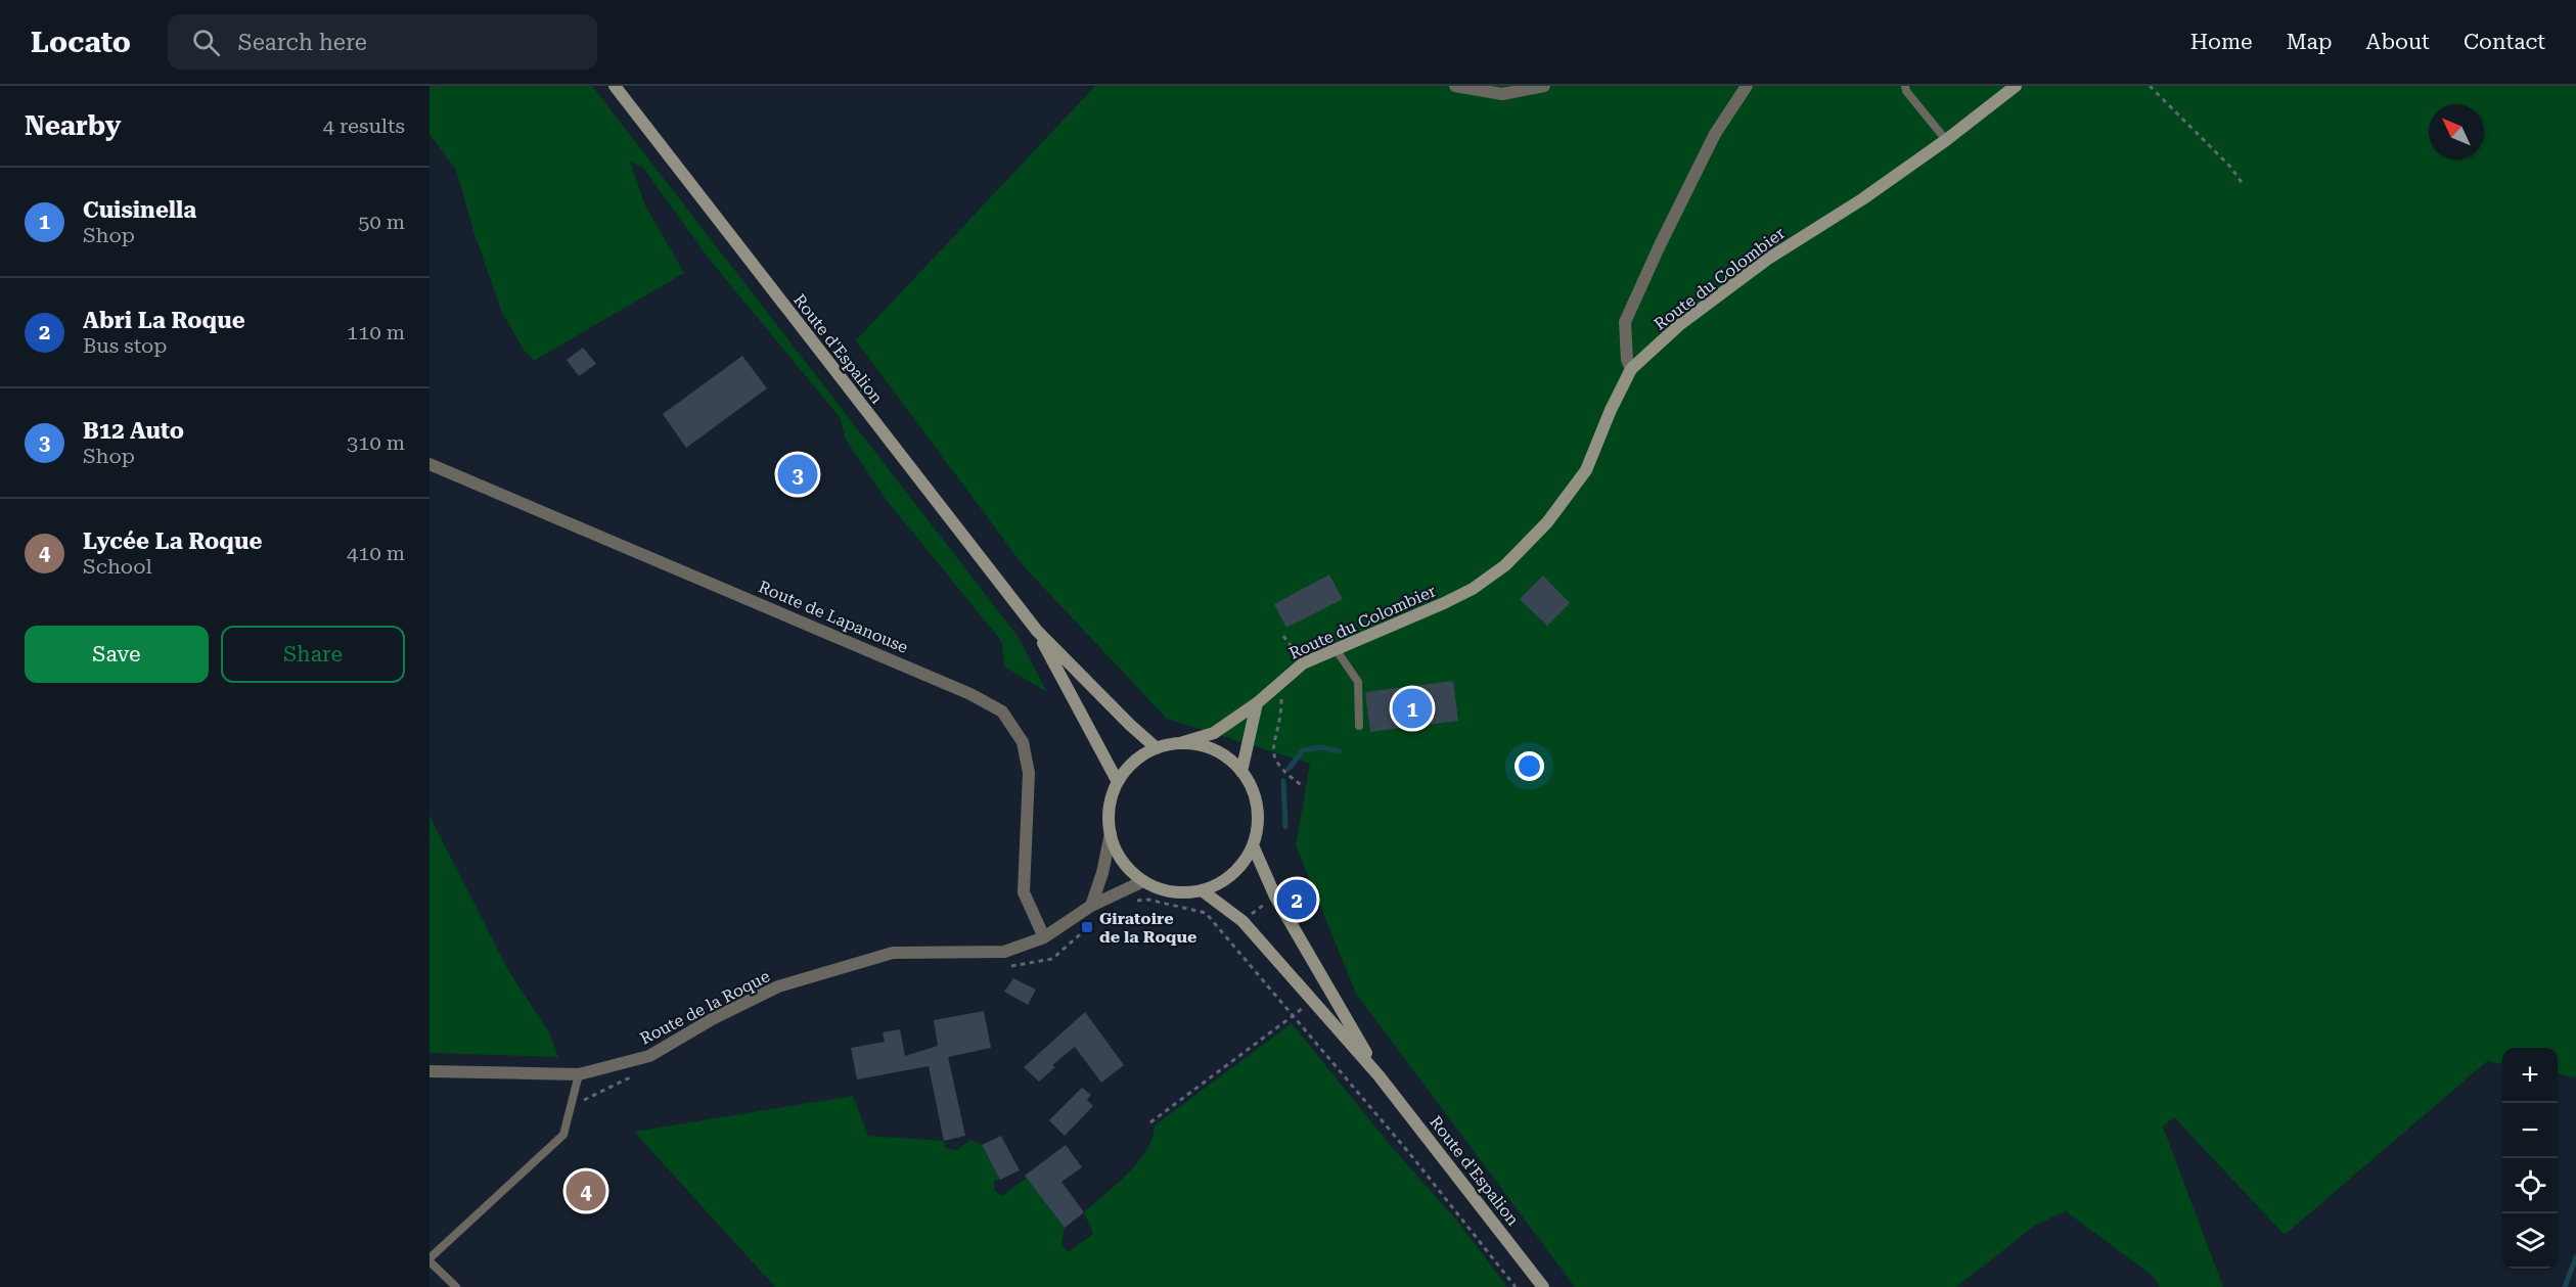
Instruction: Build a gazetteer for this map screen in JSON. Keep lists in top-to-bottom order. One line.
{"streets":{"main road":["Route du Colombier","Route d'Espalion"],"street":["Route de Lapanouse","Route de la Roque"]},"crossings":[["Route du Colombier","Route d'Espalion"],["Route du Colombier","Route de la Roque"],["Route d'Espalion","Route de la Roque"],["Route de Lapanouse","Route de la Roque"]],"places":{"transit":["Giratoire de la Roque"]},"north":"top left","page":{"header":"Locato","search":"Search here","nav":["Home","Map","About","Contact"],"heading":["Nearby","4 results"],"list":[{"mark":"1","name":"Cuisinella","note":"Shop","value":"50 m"},{"mark":"2","name":"Abri La Roque","note":"Bus stop","value":"110 m"},{"mark":"3","name":"B12 Auto","note":"Shop","value":"310 m"},{"mark":"4","name":"Lycée La Roque","note":"School","value":"410 m"}],"pins":["3","1","2","4"],"buttons":["Save","Share"],"map_buttons":["+","−"]}}
